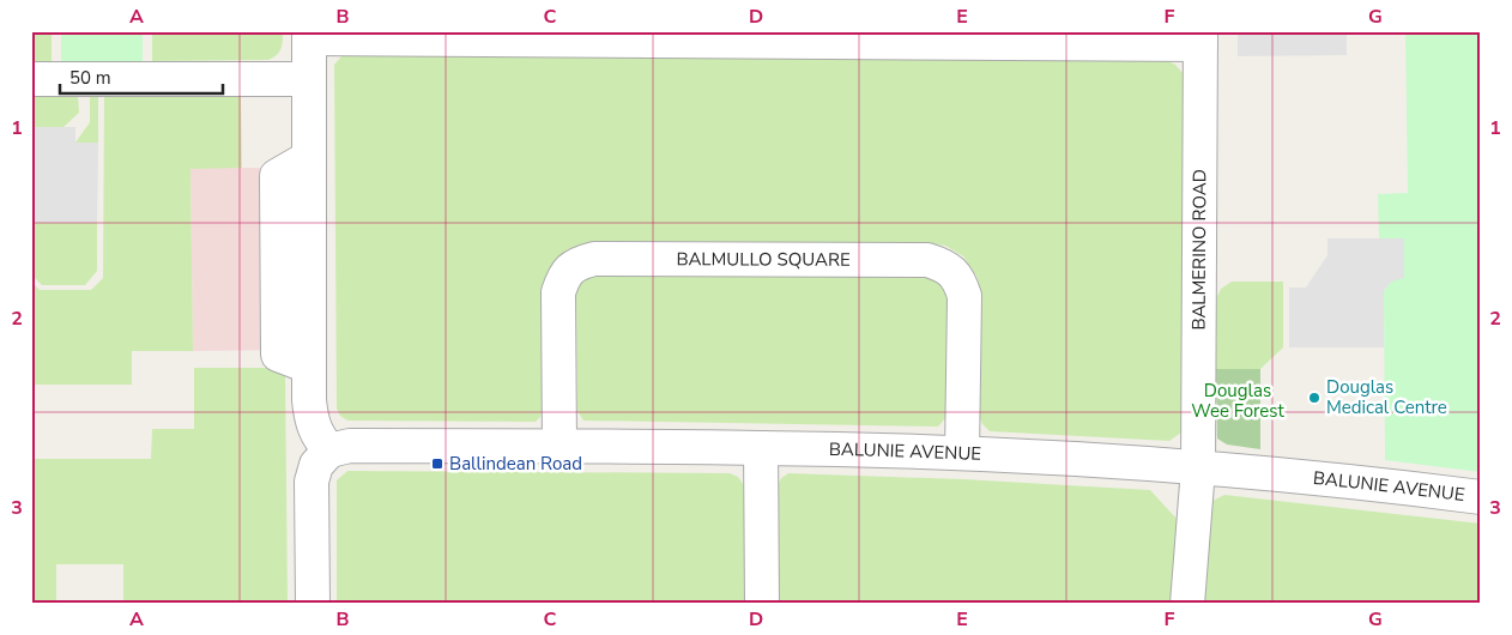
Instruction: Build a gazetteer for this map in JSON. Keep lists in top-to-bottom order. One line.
{"streets":{"street":["BALMERINO ROAD","BALMULLO SQUARE","BALUNIE AVENUE"]},"crossings":[["BALMERINO ROAD","BALUNIE AVENUE"],["BALMULLO SQUARE","BALUNIE AVENUE"]],"parks":["Douglas Wee Forest"],"places":{"other":["Douglas Medical Centre"],"transit":["Ballindean Road"]},"scale_bar":"50 m","grid":{"columns":["A","B","C","D","E","F","G"],"rows":["1","2","3"]}}
